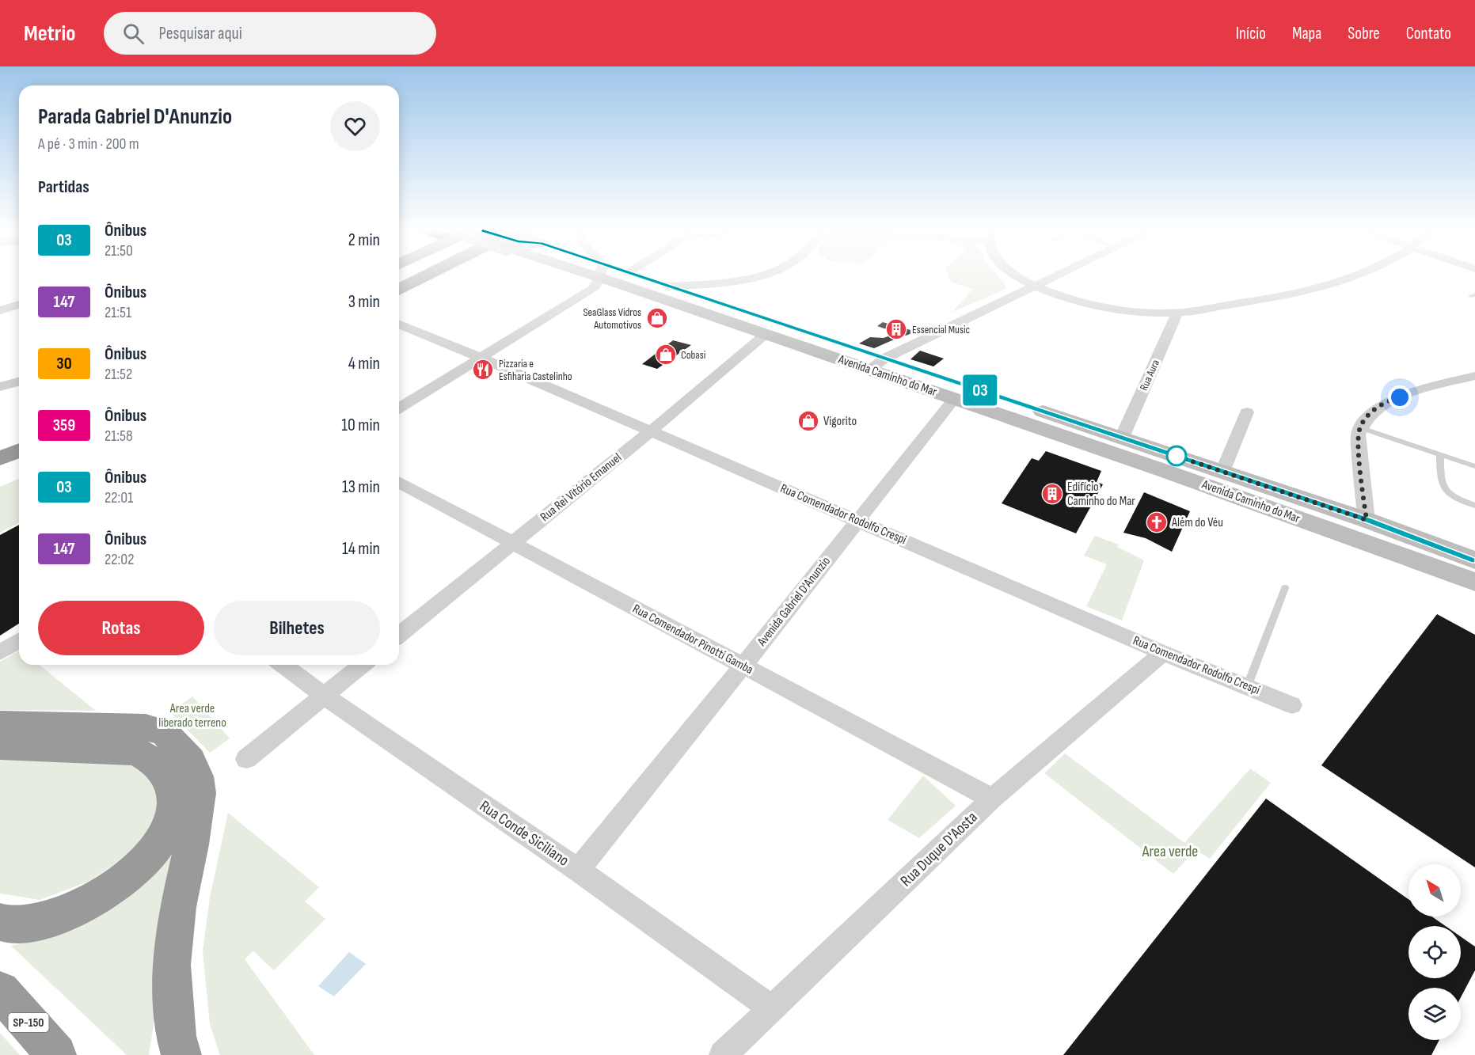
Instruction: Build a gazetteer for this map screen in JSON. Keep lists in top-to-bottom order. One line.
{"streets":{"highway":["SP-150"],"main road":["Avenida Caminho do Mar"],"street":["Rua Aura","Rua Rei Vitório Emanuel","Rua Comendador Rodolfo Crespi","Avenida Gabriel D'Anunzio","Rua Comendador Pinotti Gamba","Rua Conde Siciliano","Rua Duque D'Aosta"]},"crossings":[["Rua Aura","Avenida Caminho do Mar"],["Avenida Caminho do Mar","Rua Rei Vitório Emanuel"],["Avenida Caminho do Mar","Avenida Gabriel D'Anunzio"],["Rua Rei Vitório Emanuel","Rua Comendador Rodolfo Crespi"],["Rua Rei Vitório Emanuel","Rua Comendador Pinotti Gamba"],["Rua Comendador Rodolfo Crespi","Avenida Gabriel D'Anunzio"],["Rua Comendador Rodolfo Crespi","Rua Duque D'Aosta"],["Avenida Gabriel D'Anunzio","Rua Comendador Pinotti Gamba"],["Avenida Gabriel D'Anunzio","Rua Conde Siciliano"],["Rua Comendador Pinotti Gamba","Rua Duque D'Aosta"],["Rua Conde Siciliano","Rua Duque D'Aosta"]],"parks":["Area verde liberado terreno","Area verde"],"places":{"shop":["SeaGlass Vidros Automotivos","Cobasi","Vigorito"],"building":["Essencial Music","Edifício Caminho do Mar"],"restaurant":["Pizzaria e Esfiharia Castelinho"],"church":["Além do Véu"]},"lines":["bus line 03"],"north":"top left","page":{"header":"Metrio","search":"Pesquisar aqui","nav":["Início","Mapa","Sobre","Contato"],"on_map":"03","heading":[["Parada Gabriel D'Anunzio","A pé · 3 min · 200 m"],"Partidas"],"list":[{"mark":"03","name":"Ônibus","note":"21:50","value":"2 min"},{"mark":"147","name":"Ônibus","note":"21:51","value":"3 min"},{"mark":"30","name":"Ônibus","note":"21:52","value":"4 min"},{"mark":"359","name":"Ônibus","note":"21:58","value":"10 min"},{"mark":"03","name":"Ônibus","note":"22:01","value":"13 min"},{"mark":"147","name":"Ônibus","note":"22:02","value":"14 min"}],"buttons":["Rotas","Bilhetes"]}}
